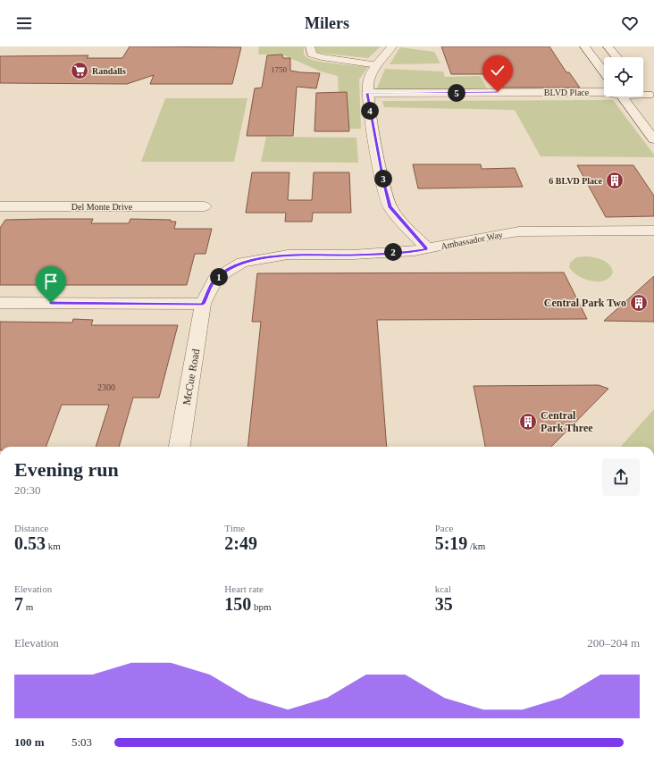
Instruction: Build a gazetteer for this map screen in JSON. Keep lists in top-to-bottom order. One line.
{"streets":{"street":["BLVD Place","Del Monte Drive","Ambassador Way","McCue Road"]},"crossings":[["Ambassador Way","McCue Road"]],"places":{"supermarket":["Randalls"],"building":["6 BLVD Place","Central Park Two","Central Park Three"]},"house_numbers":["1750","2300"],"page":{"header":"Milers","pins":["5","4","3","2","1"],"heading":["Evening run","20:30"],"stats":[["Distance","0.53 km"],["Time","2:49"],["Pace","5:19 /km"],["Elevation","7 m"],["Heart rate","150 bpm"],["kcal","35"]],"chart":["Elevation","200–204 m"],"list":[{"name":"100 m","note":"5:03"}]}}
